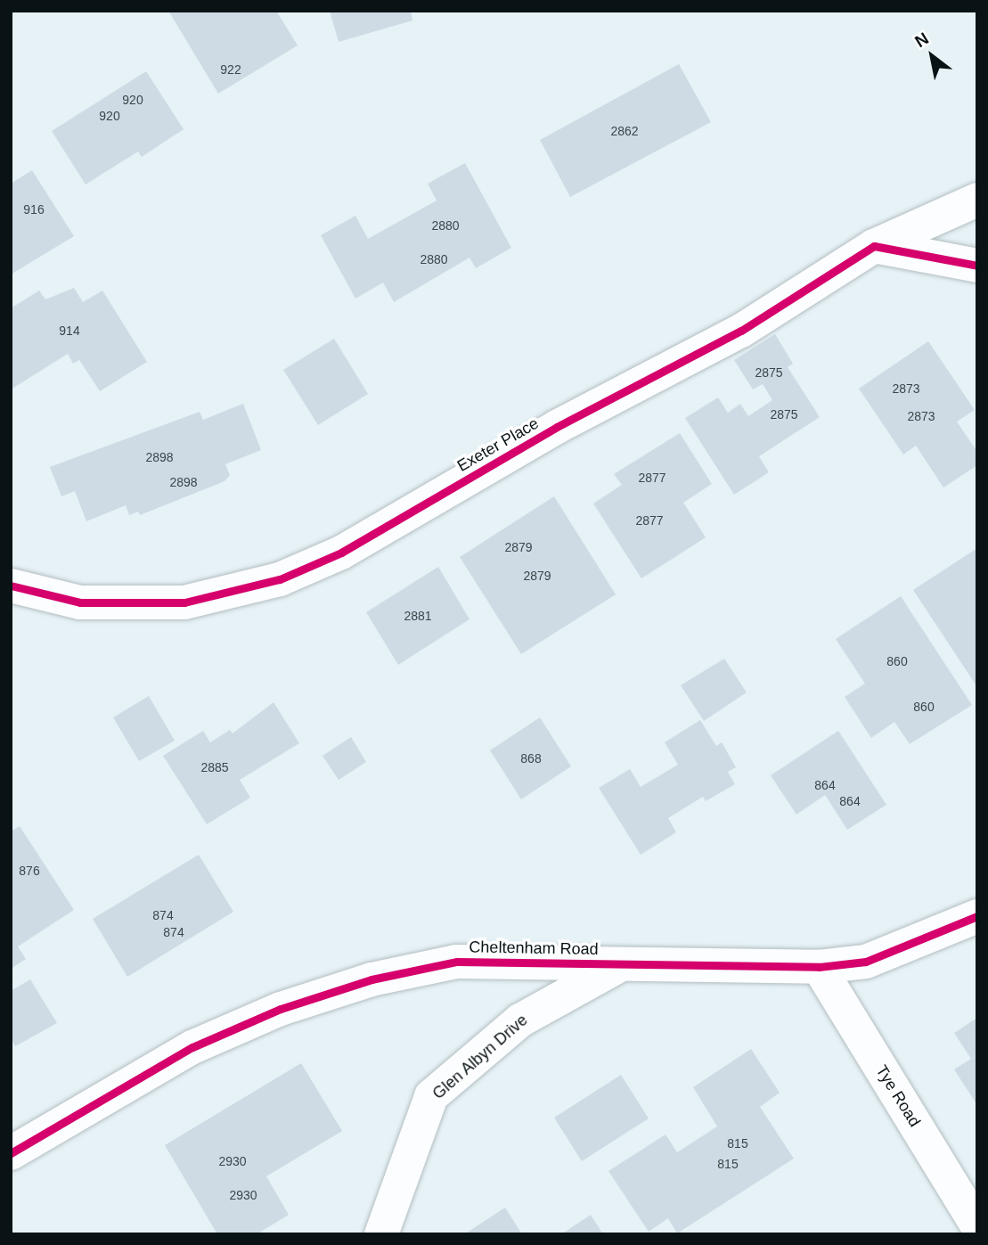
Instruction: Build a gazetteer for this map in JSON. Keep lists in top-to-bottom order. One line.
{"streets":{"street":["Exeter Place","Cheltenham Road","Glen Albyn Drive","Tye Road"]},"crossings":[["Cheltenham Road","Glen Albyn Drive"],["Cheltenham Road","Tye Road"]],"house_numbers":["922","920","920","2862","916","2880","2880","914","2875","2873","2875","2873","2898","2877","2898","2877","2879","2879","2881","860","860","868","2885","864","864","876","874","874","815","2930","815","2930"],"north":"top left"}
